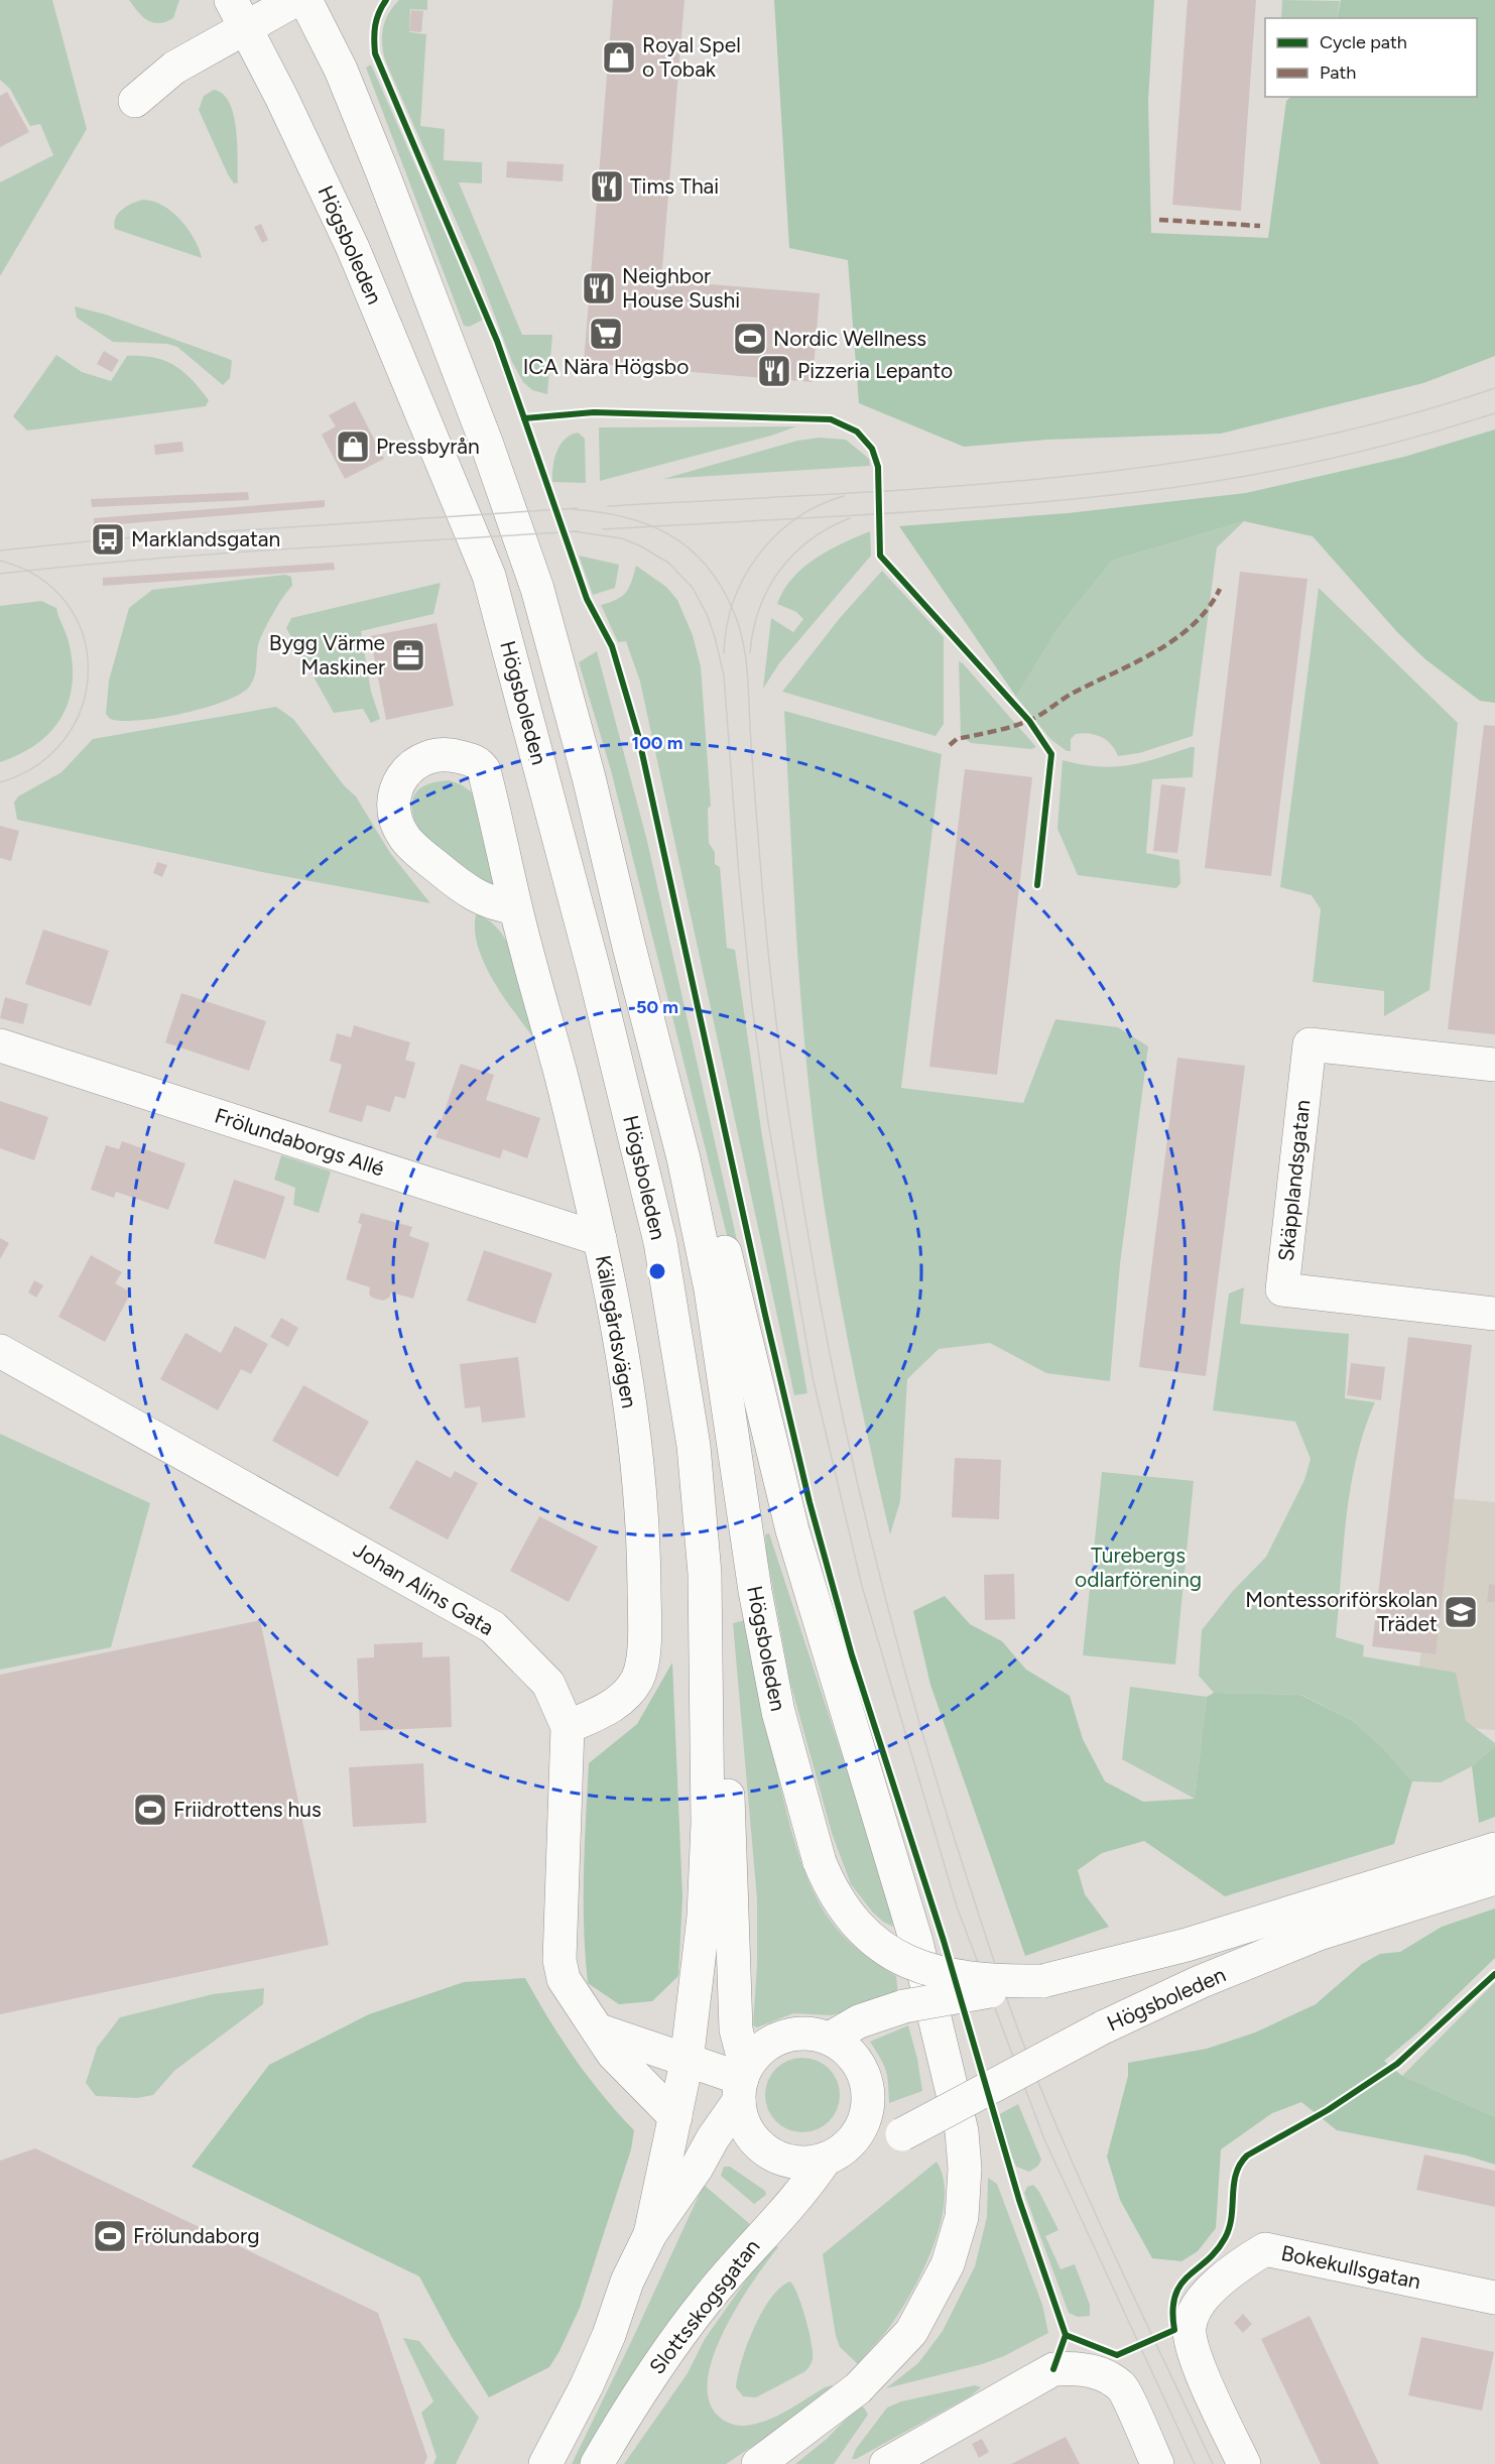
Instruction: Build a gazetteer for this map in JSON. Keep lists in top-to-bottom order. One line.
{"streets":{"main road":["Högsboleden","Frölundaborgs Allé","Skäpplandsgatan","Källegårdsvägen","Johan Alins Gata","Bokekullsgatan","Slottsskogsgatan"]},"crossings":[["Högsboleden","Slottsskogsgatan"],["Frölundaborgs Allé","Källegårdsvägen"],["Källegårdsvägen","Johan Alins Gata"]],"parks":["Turebergs odlarförening"],"places":{"shop":["Royal Spel o Tobak","Pressbyrån"],"restaurant":["Tims Thai","Neighbor House Sushi","Pizzeria Lepanto"],"supermarket":["ICA Nära Högsbo"],"sports":["Nordic Wellness","Friidrottens hus","Frölundaborg"],"bus stop":["Marklandsgatan"],"office":["Bygg Värme Maskiner"],"school or university":["Montessoriförskolan Trädet"]},"legend":["Cycle path","Path"],"rings":["100 m","50 m"]}
